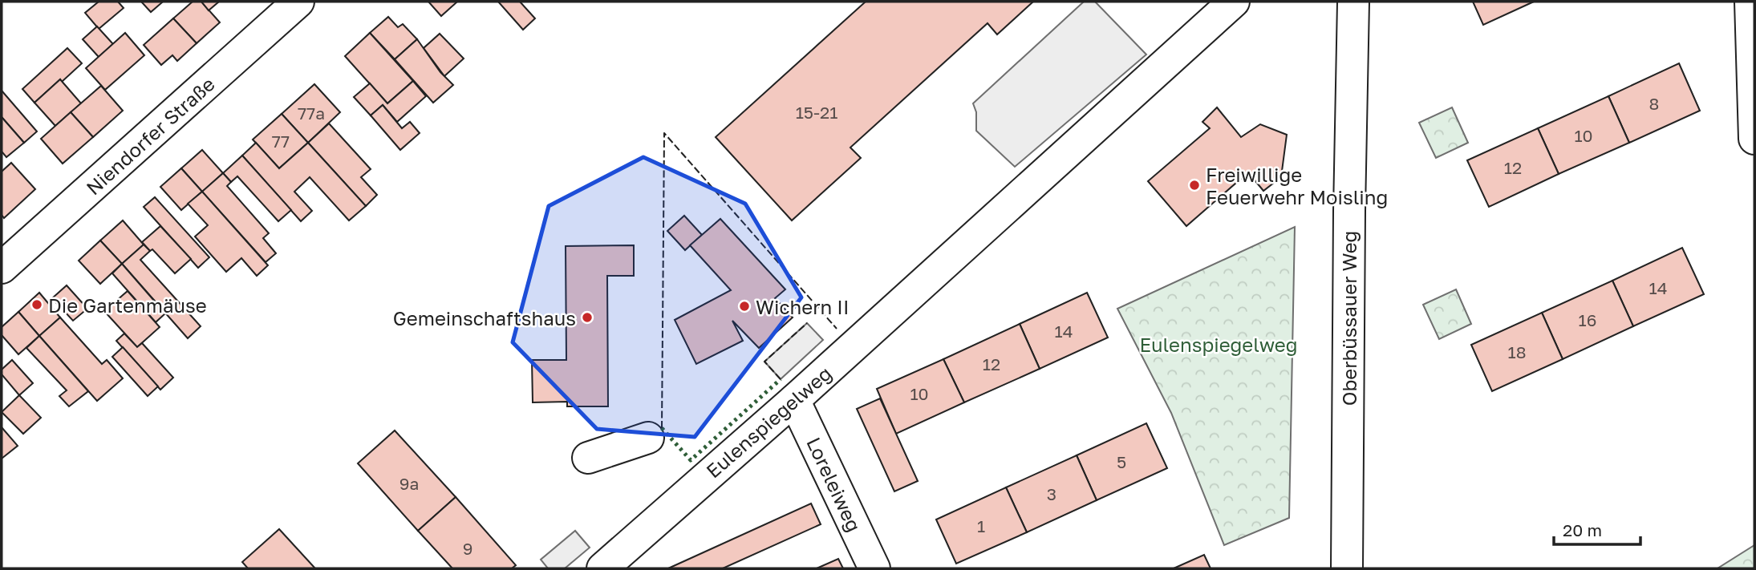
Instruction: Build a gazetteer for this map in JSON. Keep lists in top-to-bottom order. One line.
{"streets":{"street":["Niendorfer Straße","Oberbüssauer Weg","Eulenspiegelweg","Loreleiweg"]},"crossings":[["Eulenspiegelweg","Loreleiweg"]],"parks":["Eulenspiegelweg"],"places":["Freiwillige Feuerwehr Moisling","Die Gartenmäuse","Wichern II","Gemeinschaftshaus"],"house_numbers":["8","15-21","77a","10","77","12","14","16","14","18","12","10","5","9a","3","1","9"],"scale_bar":"20 m"}
